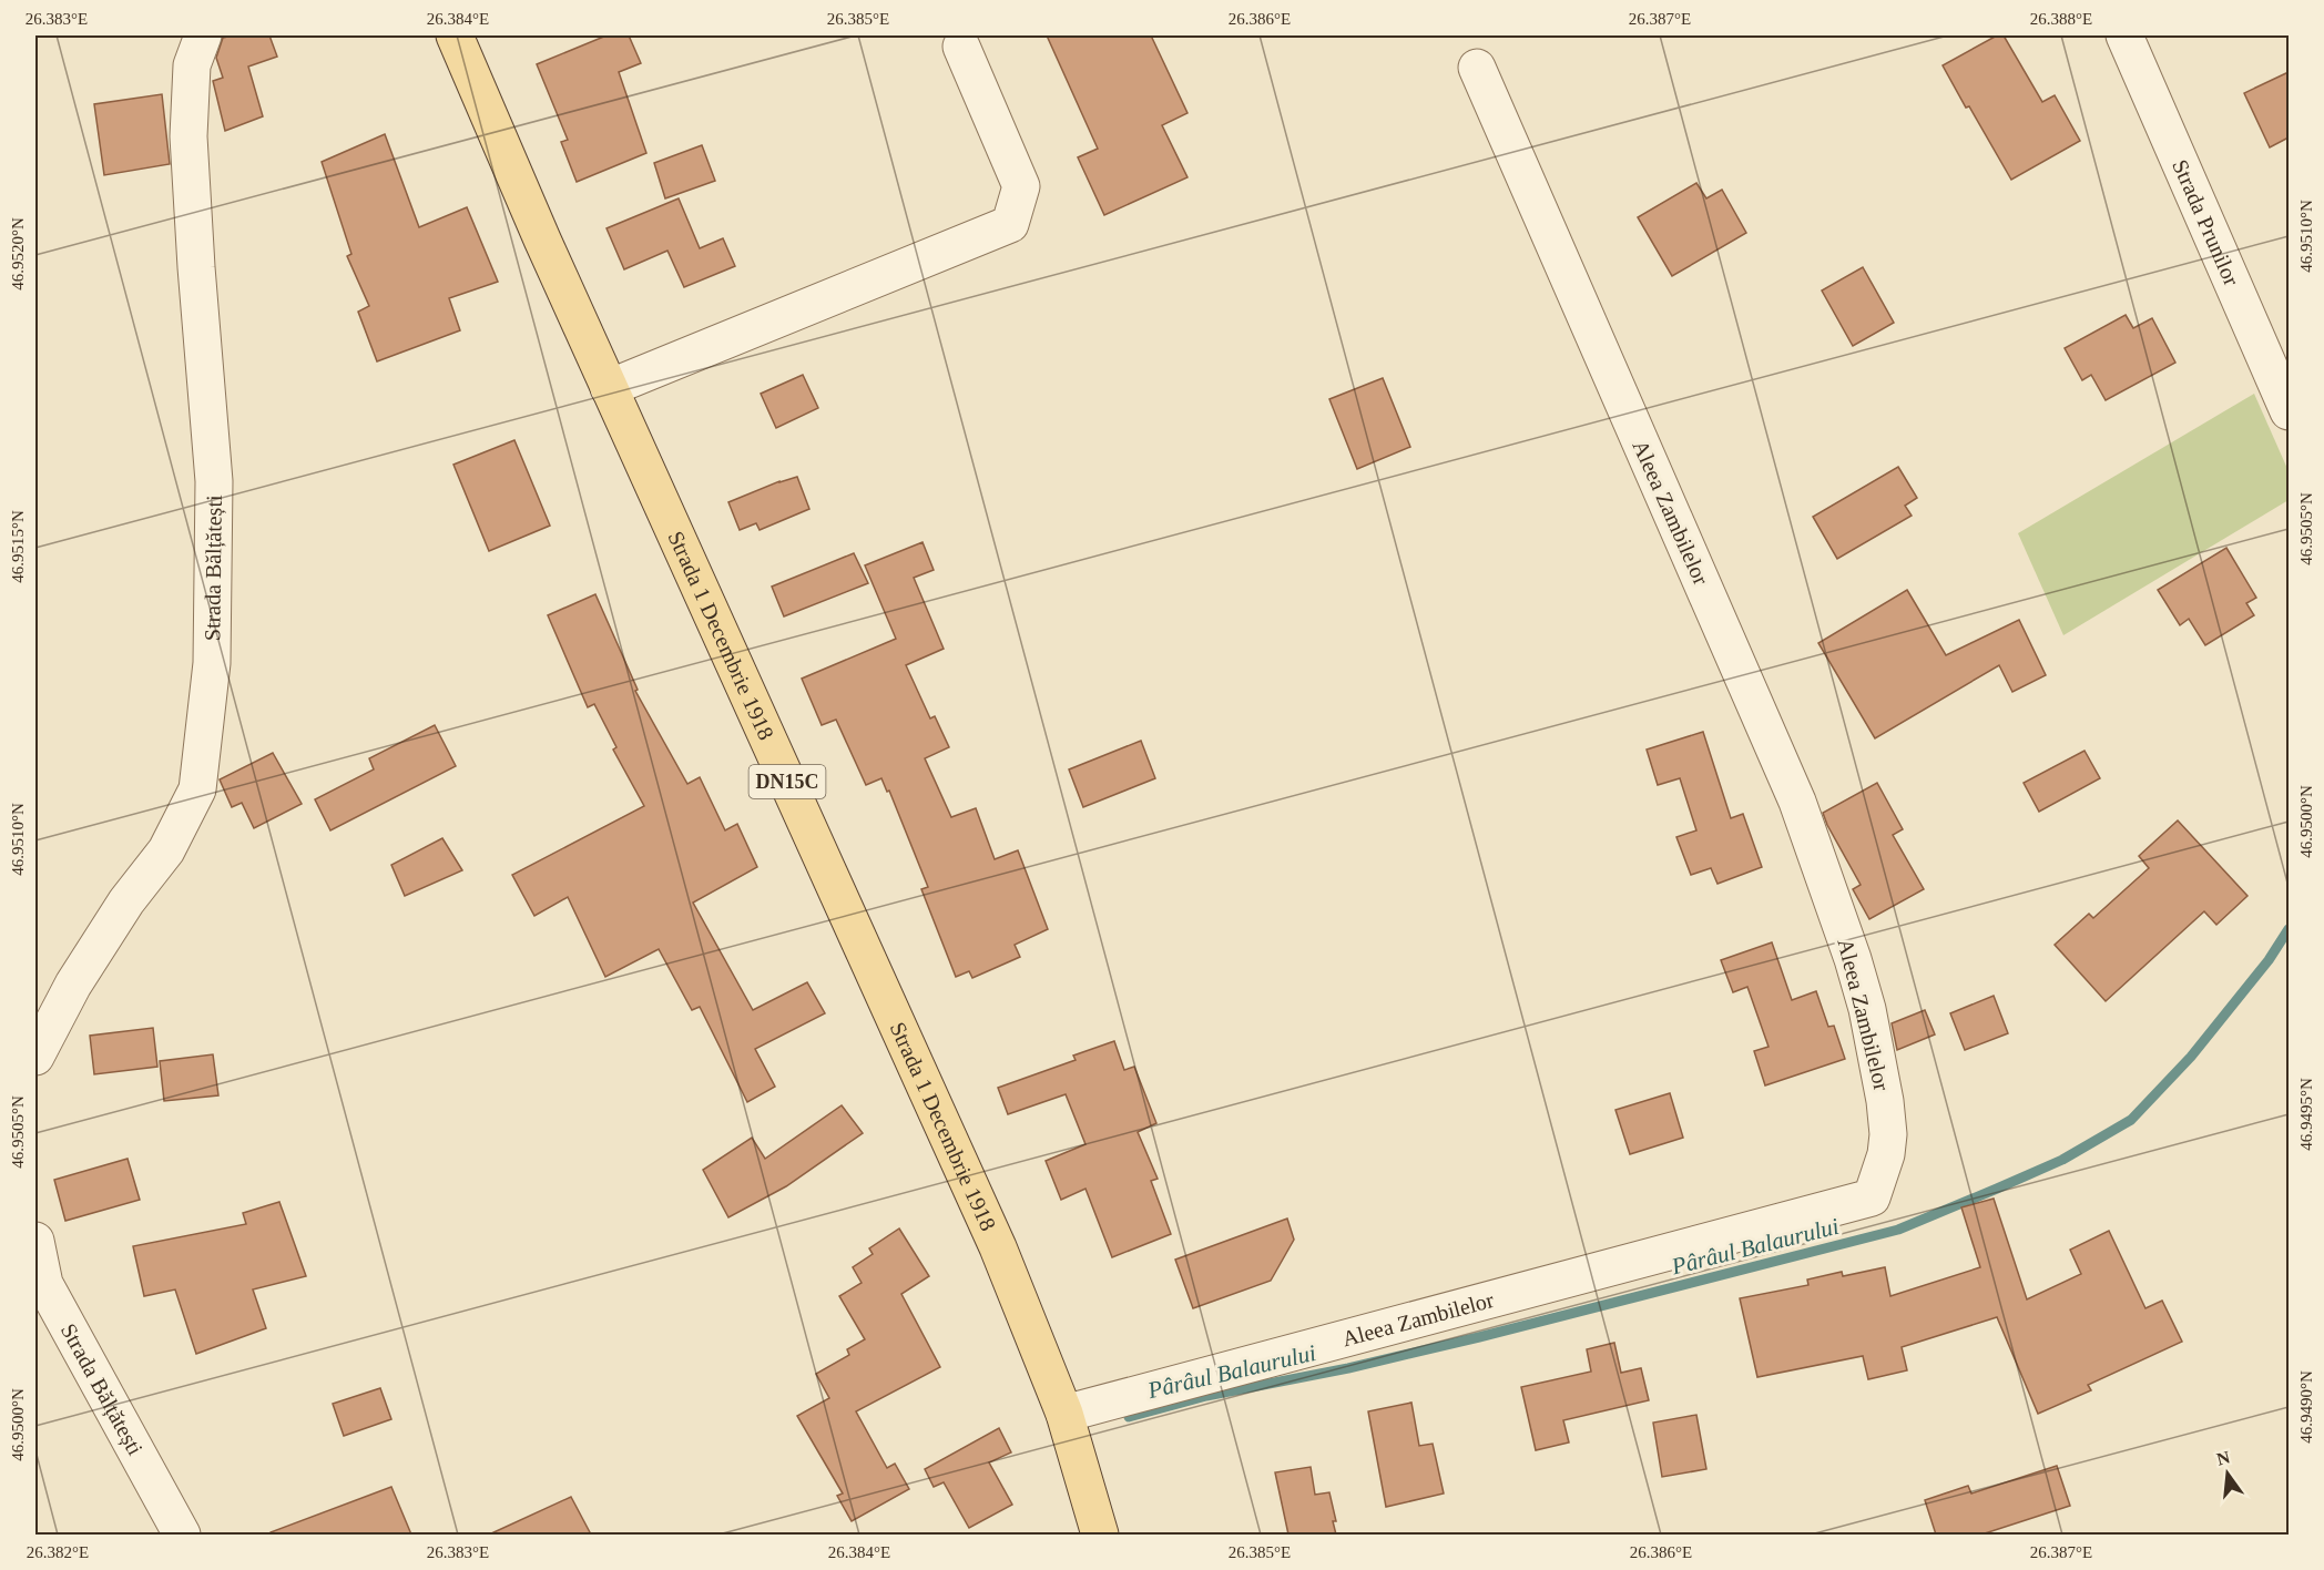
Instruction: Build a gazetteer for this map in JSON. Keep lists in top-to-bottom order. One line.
{"streets":{"main road":["Strada 1 Decembrie 1918","DN15C"],"street":["Strada Prunilor","Aleea Zambilelor","Strada Bălțătești"]},"crossings":[["Aleea Zambilelor","Strada 1 Decembrie 1918"]],"water":["Pârâul Balaurului"],"north":"top","coordinates":["26.383°E","26.384°E","26.385°E","26.386°E","26.387°E","26.388°E","46.9510°N","46.9520°N","46.9505°N","46.9515°N","46.9500°N","46.9495°N","46.9490°N","26.382°E"]}
